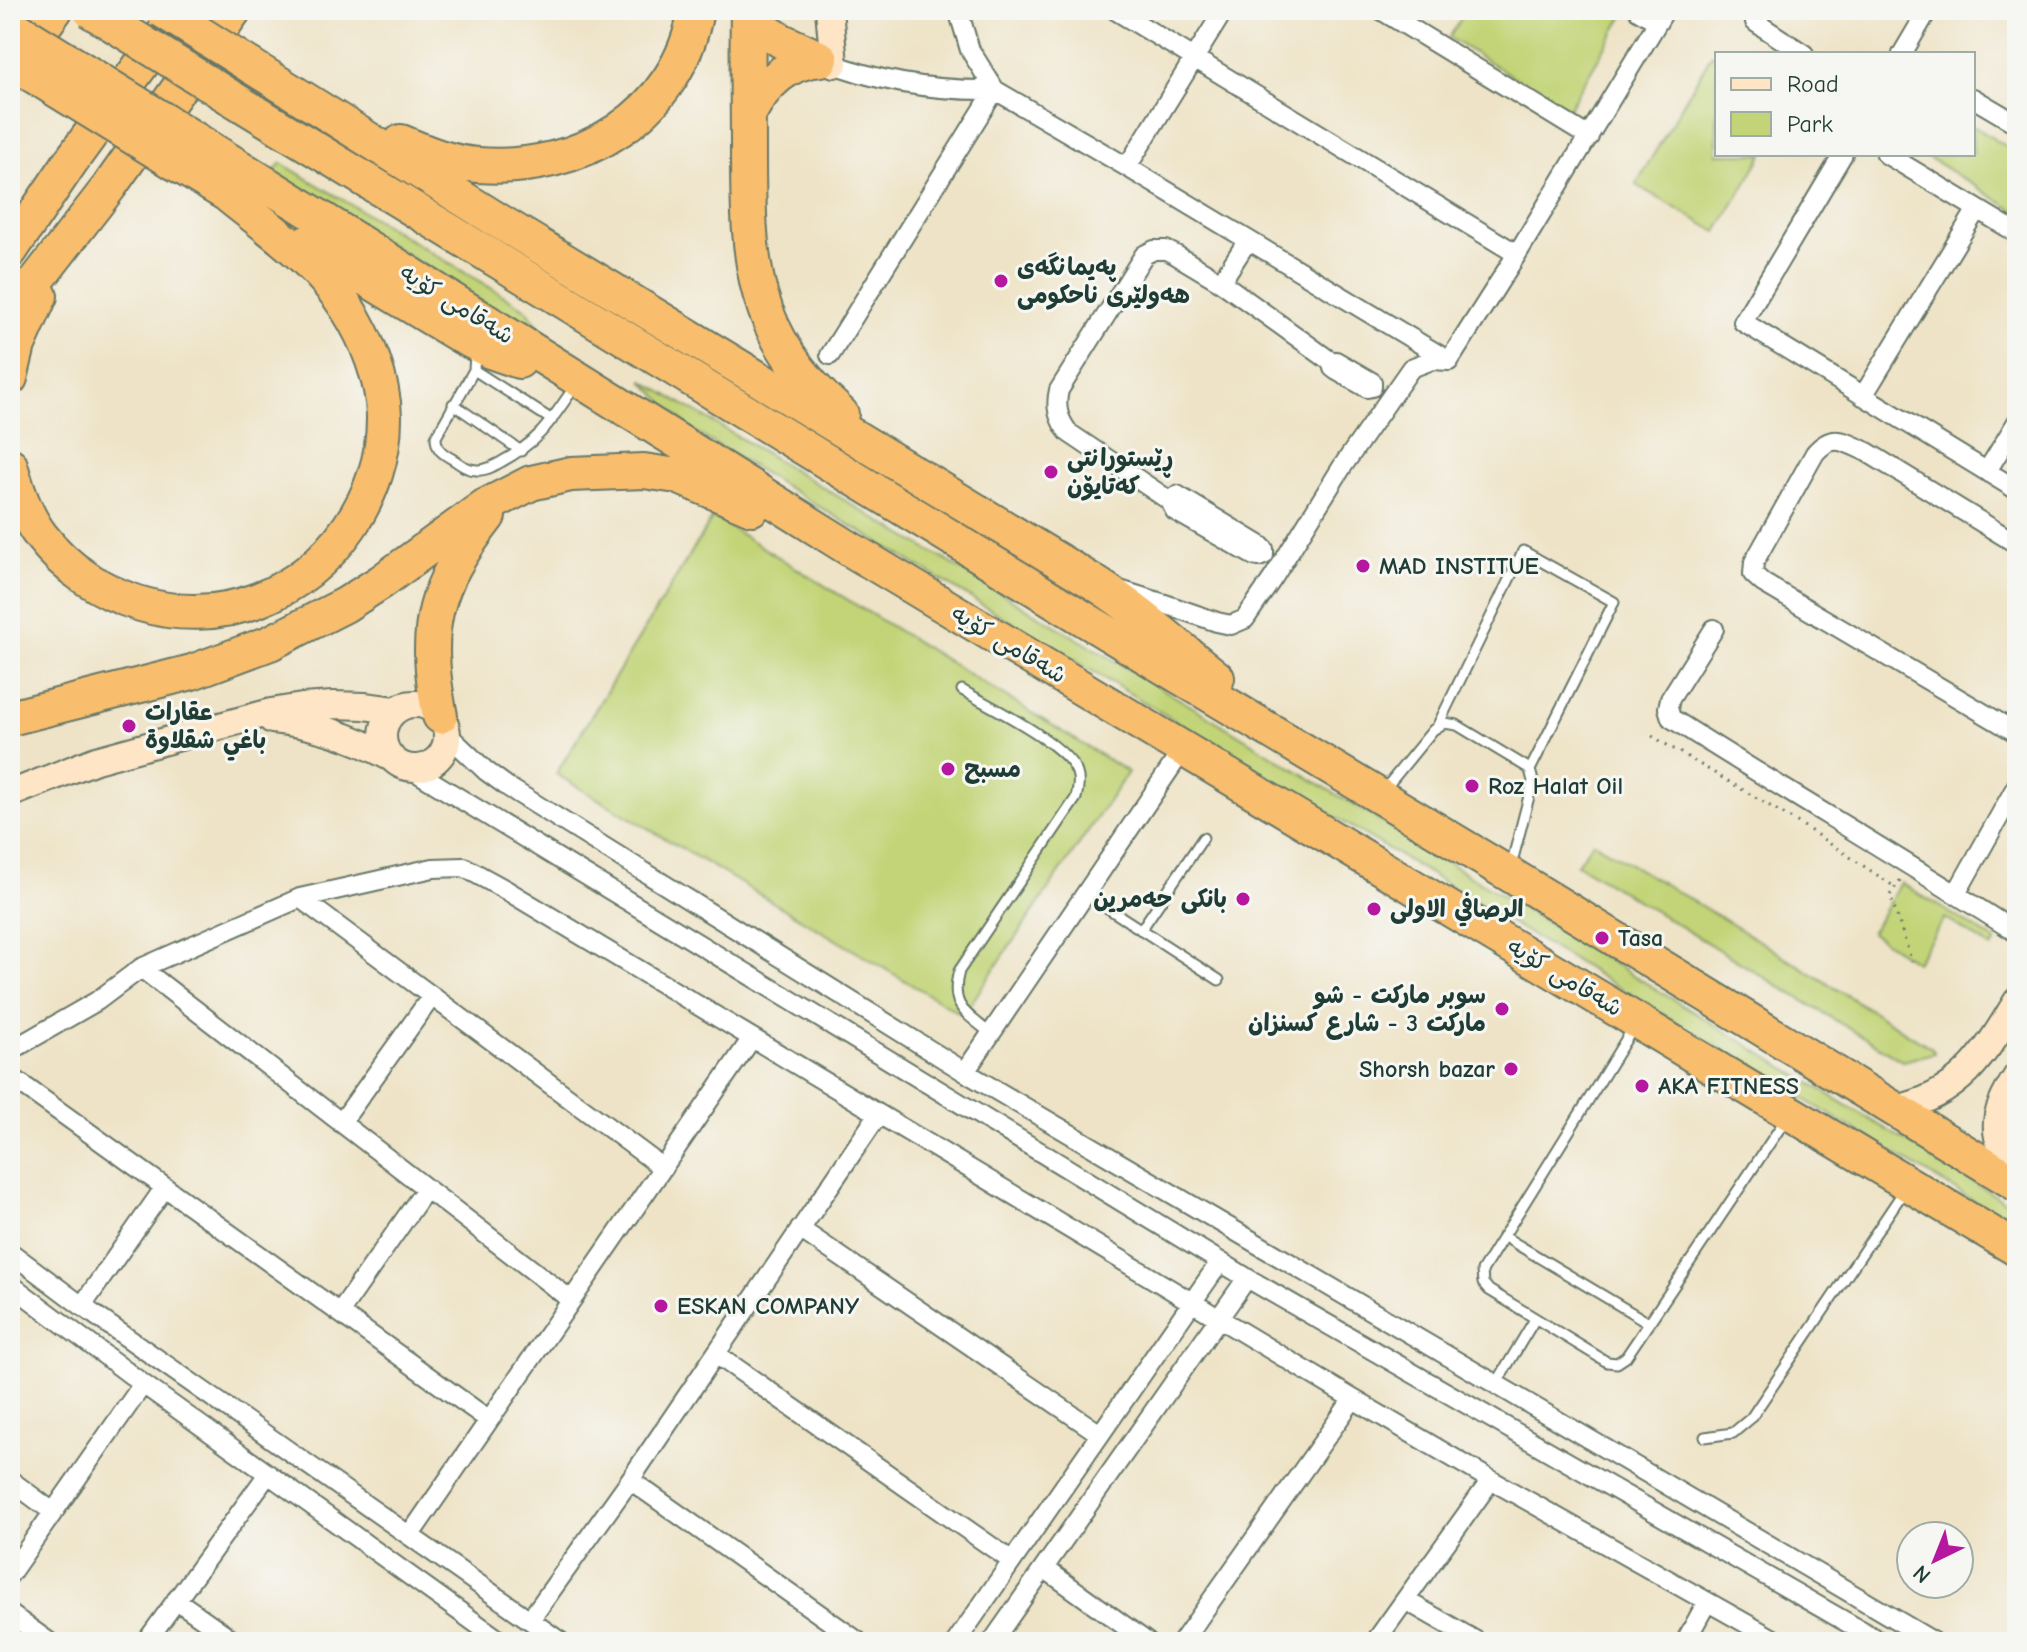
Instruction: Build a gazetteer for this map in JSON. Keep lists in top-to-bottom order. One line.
{"streets":{"highway":["شەقامی کۆیە"]},"places":["پەیمانگەی هەولێری ناحکومی","ڕێستورانتی کەتایۆن","MAD INSTITUE","عقارات باغي شقلاوة","مسبح","Roz Halat Oil","بانكی حه‌مرین","الرصافي الاولى","Tasa","سوبر ماركت - شو ماركت 3 - شارع كسنزان","Shorsh bazar","AKA FITNESS","ESKAN COMPANY"],"legend":["Road","Park"],"north":"bottom left"}
